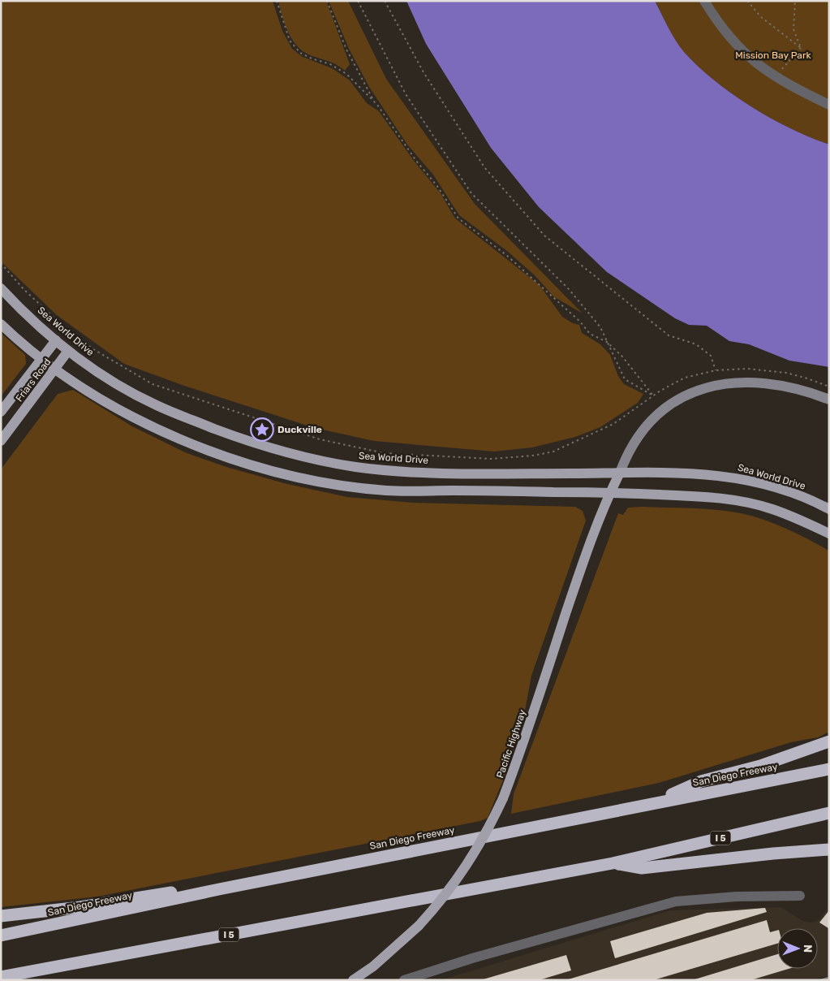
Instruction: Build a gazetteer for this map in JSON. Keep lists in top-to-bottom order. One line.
{"streets":{"highway":["San Diego Freeway","I 5"],"main road":["Sea World Drive","Friars Road","Pacific Highway"]},"crossings":[["Sea World Drive","Friars Road"],["Sea World Drive","Pacific Highway"]],"parks":["Mission Bay Park"],"places":{"place":["Duckville"]},"north":"right"}
